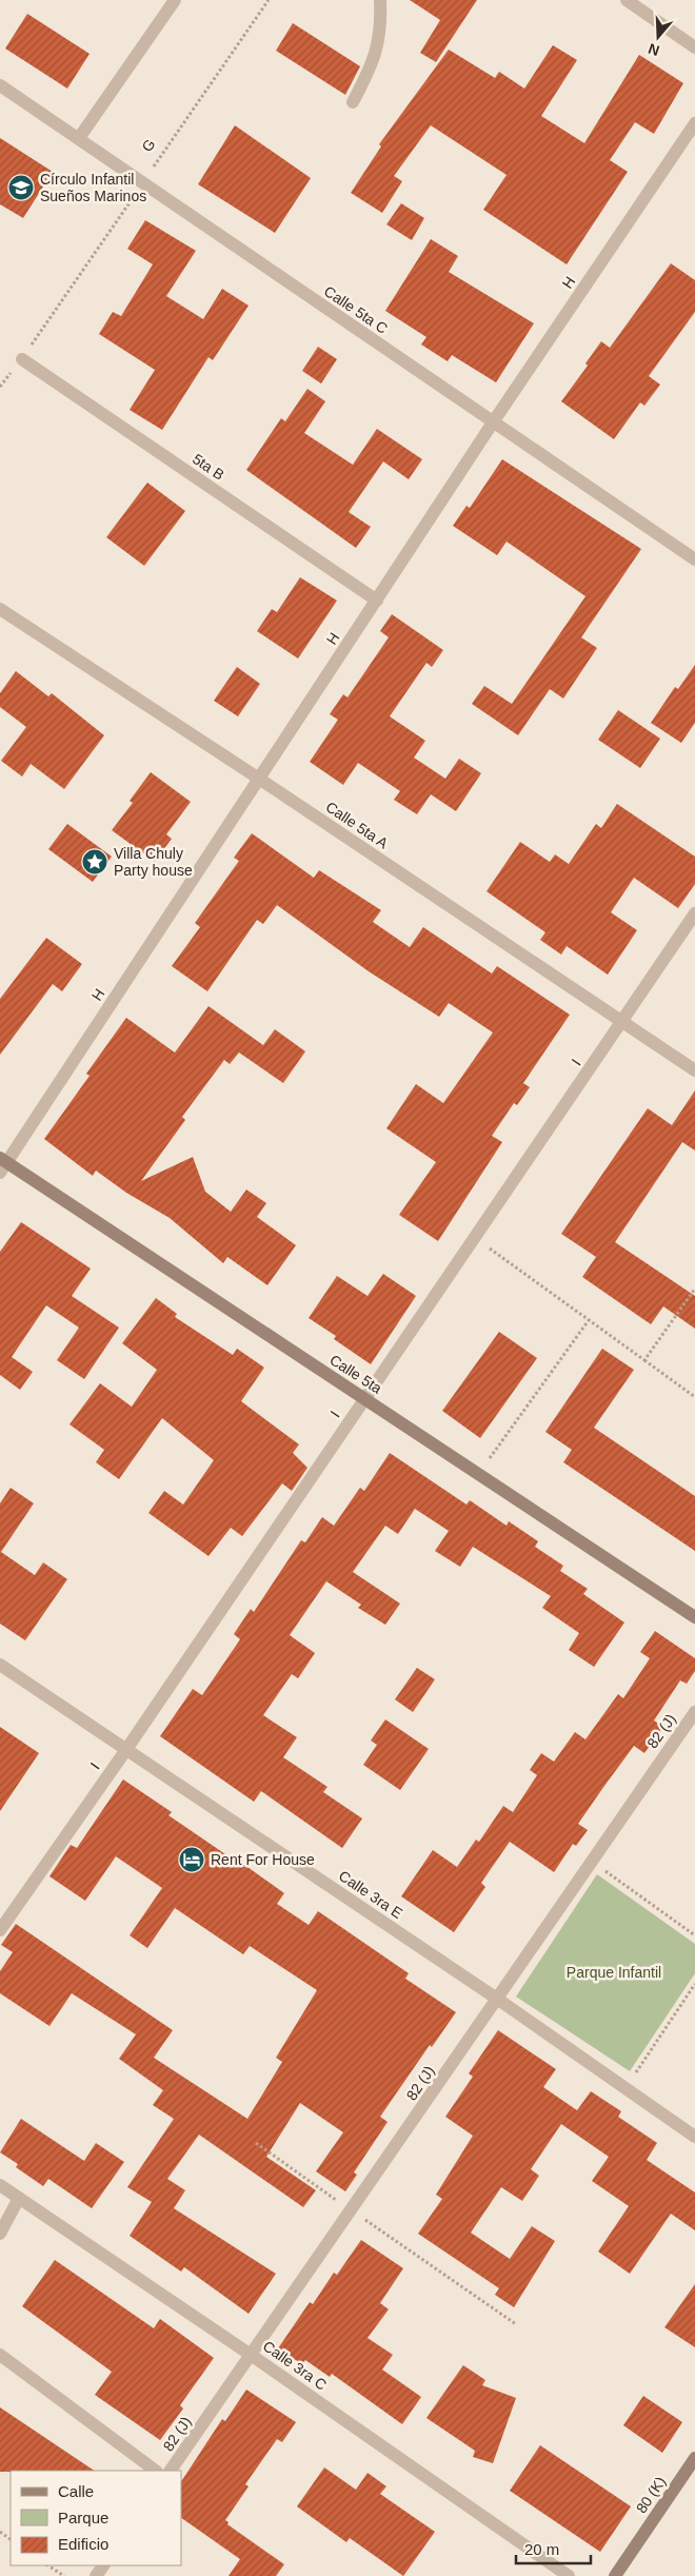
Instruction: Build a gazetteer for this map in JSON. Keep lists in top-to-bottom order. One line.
{"streets":{"street":["H","Calle 5ta C","5ta B","Calle 5ta A","I","Calle 5ta","82 (J)","Calle 3ra E","Calle 3ra C","80 (K)"],"path":["G"]},"crossings":[["G","Calle 5ta C"],["G","5ta B"],["H","Calle 5ta C"],["H","5ta B"],["H","Calle 5ta A"],["H","Calle 5ta"],["Calle 5ta A","I"],["I","Calle 5ta"],["I","Calle 3ra E"],["82 (J)","Calle 3ra E"],["82 (J)","Calle 3ra C"]],"parks":["Parque Infantil"],"places":{"school or university":["Círculo Infantil Sueños Marinos"],"place":["Villa Chuly Party house"],"hotel":["Rent For House"]},"legend":["Calle","Parque","Edificio"],"scale_bar":"20 m","north":"bottom"}
